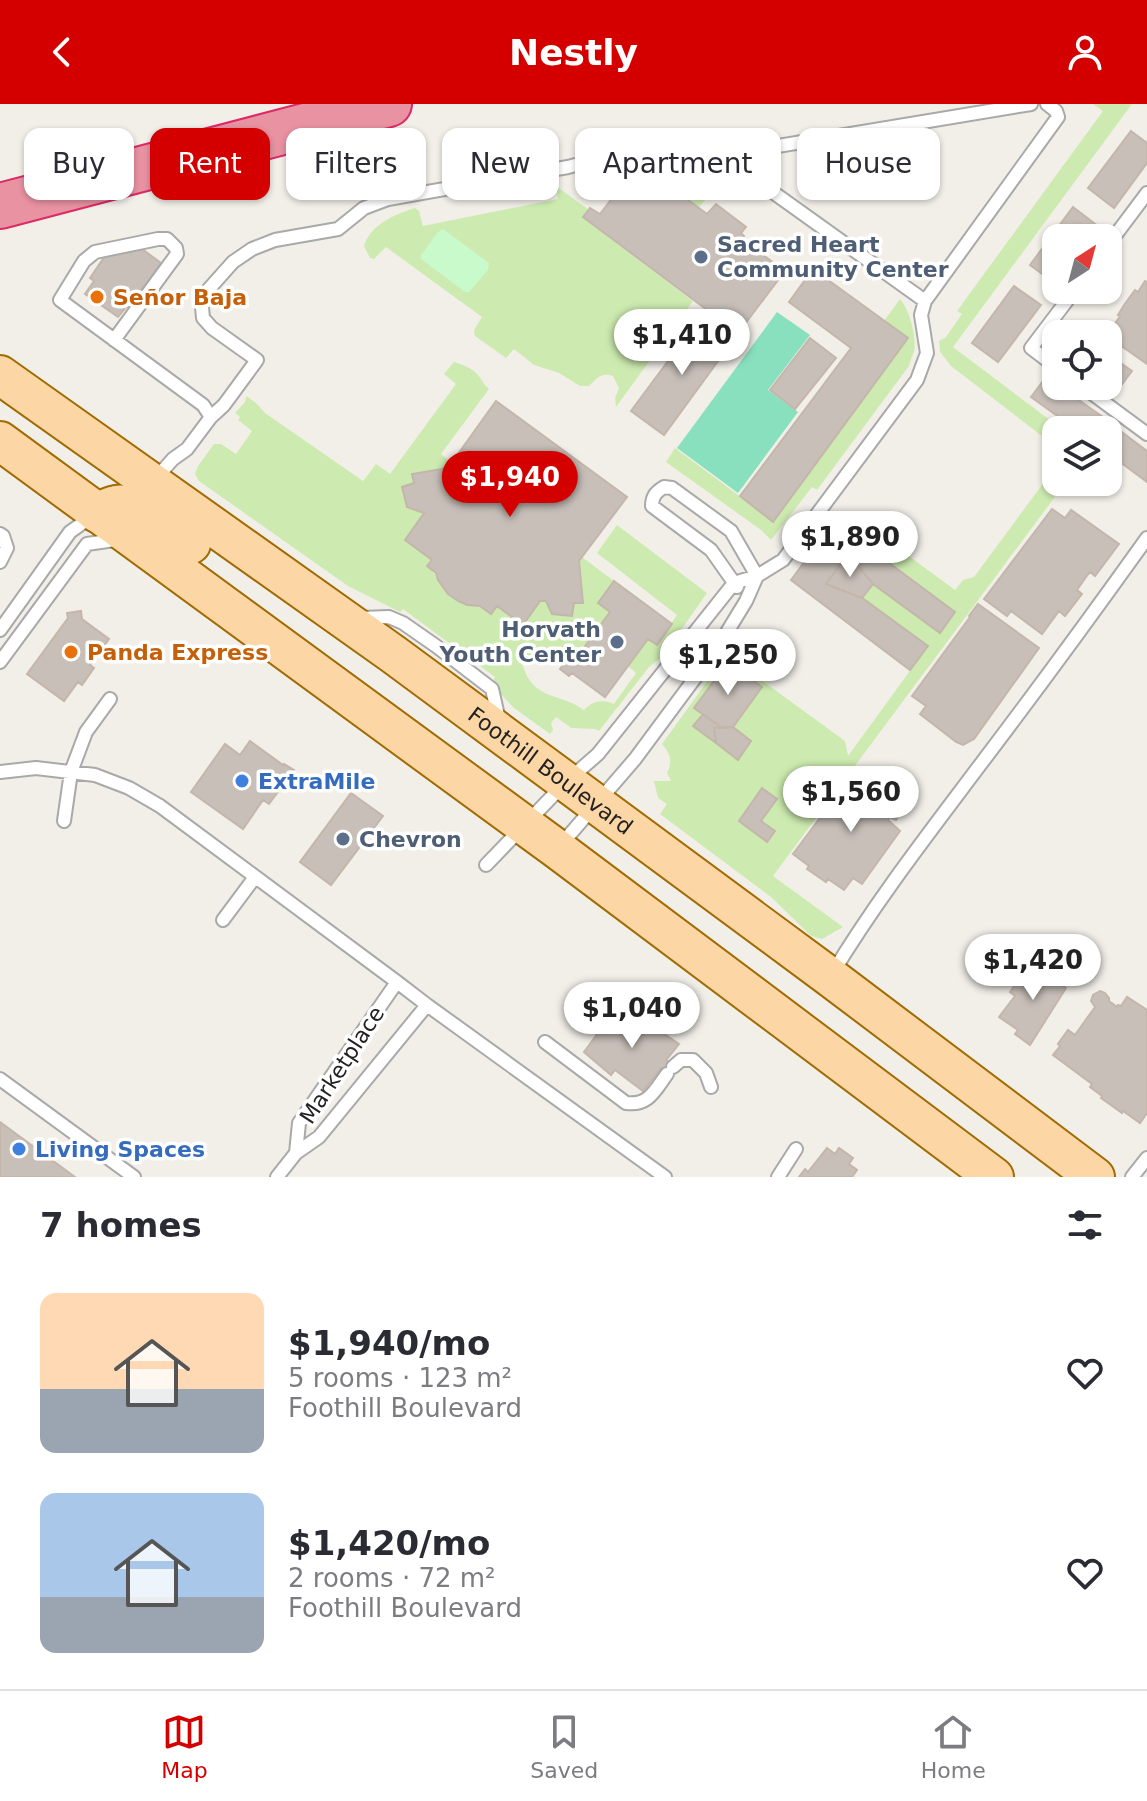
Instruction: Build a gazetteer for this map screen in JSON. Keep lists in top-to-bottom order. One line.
{"streets":{"main road":["Foothill Boulevard"],"lane":["Marketplace"]},"places":["Sacred Heart Community Center","Señor Baja","Horvath Youth Center","Panda Express","ExtraMile","Chevron","Living Spaces"],"north":"top right","page":{"header":"Nestly","chip":["Buy","Rent","Filters","New","Apartment","House"],"price":["$1,410","$1,940","$1,890","$1,250","$1,560","$1,420","$1,040"],"heading":"7 homes","list":[{"name":"$1,940/mo","note":"5 rooms · 123 m² · Foothill Boulevard"},{"name":"$1,420/mo","note":"2 rooms · 72 m² · Foothill Boulevard"}],"tabs":["Map","Saved","Home"]}}
